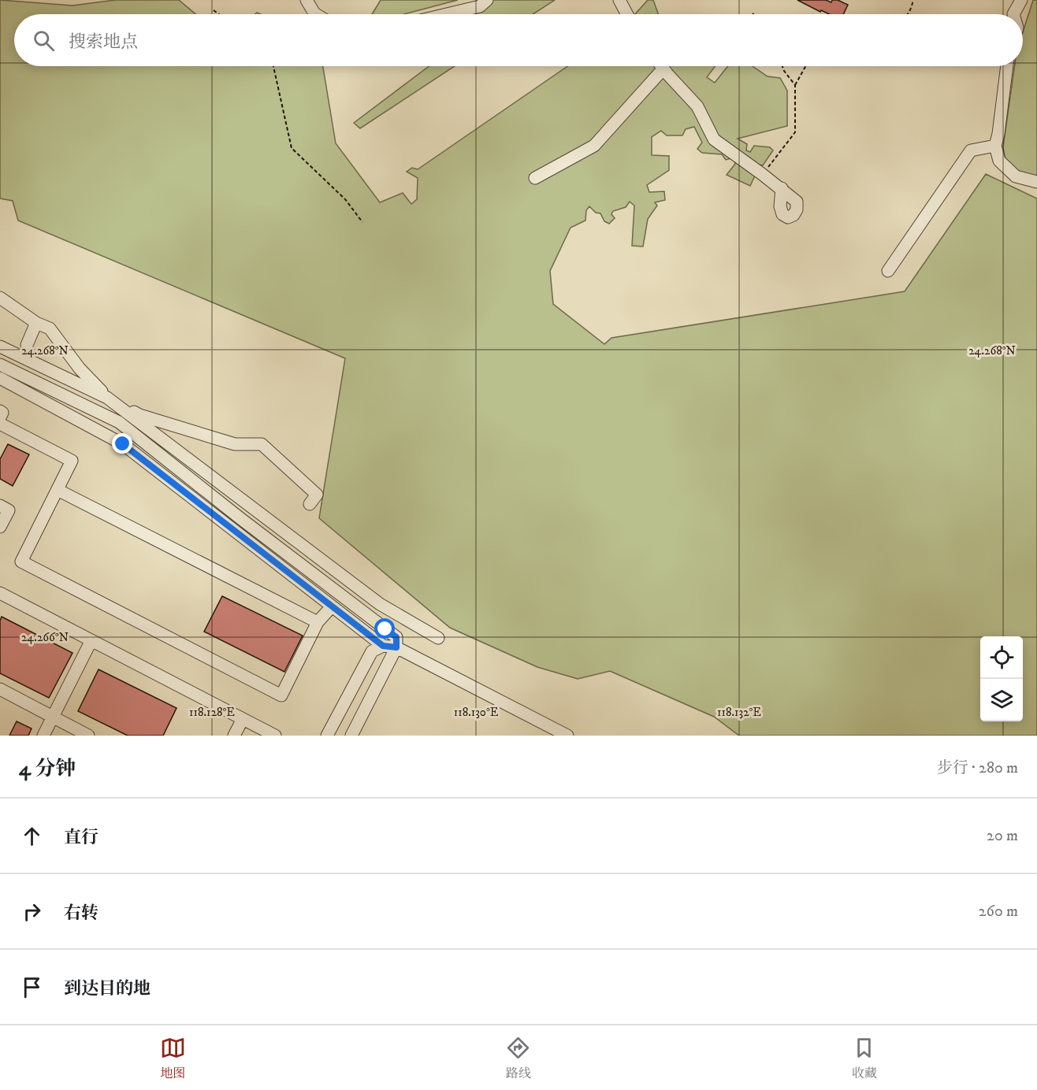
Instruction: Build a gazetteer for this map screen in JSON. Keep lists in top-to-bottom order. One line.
{"page":{"search":"搜索地点","heading":["4 分钟","步行 · 280 m"],"list":[["直行","20 m"],["右转","260 m"],"到达目的地"],"nav":["地图","路线","收藏"]},"coordinates":["24.268°N","24.266°N","118.128°E","118.130°E","118.132°E"]}
